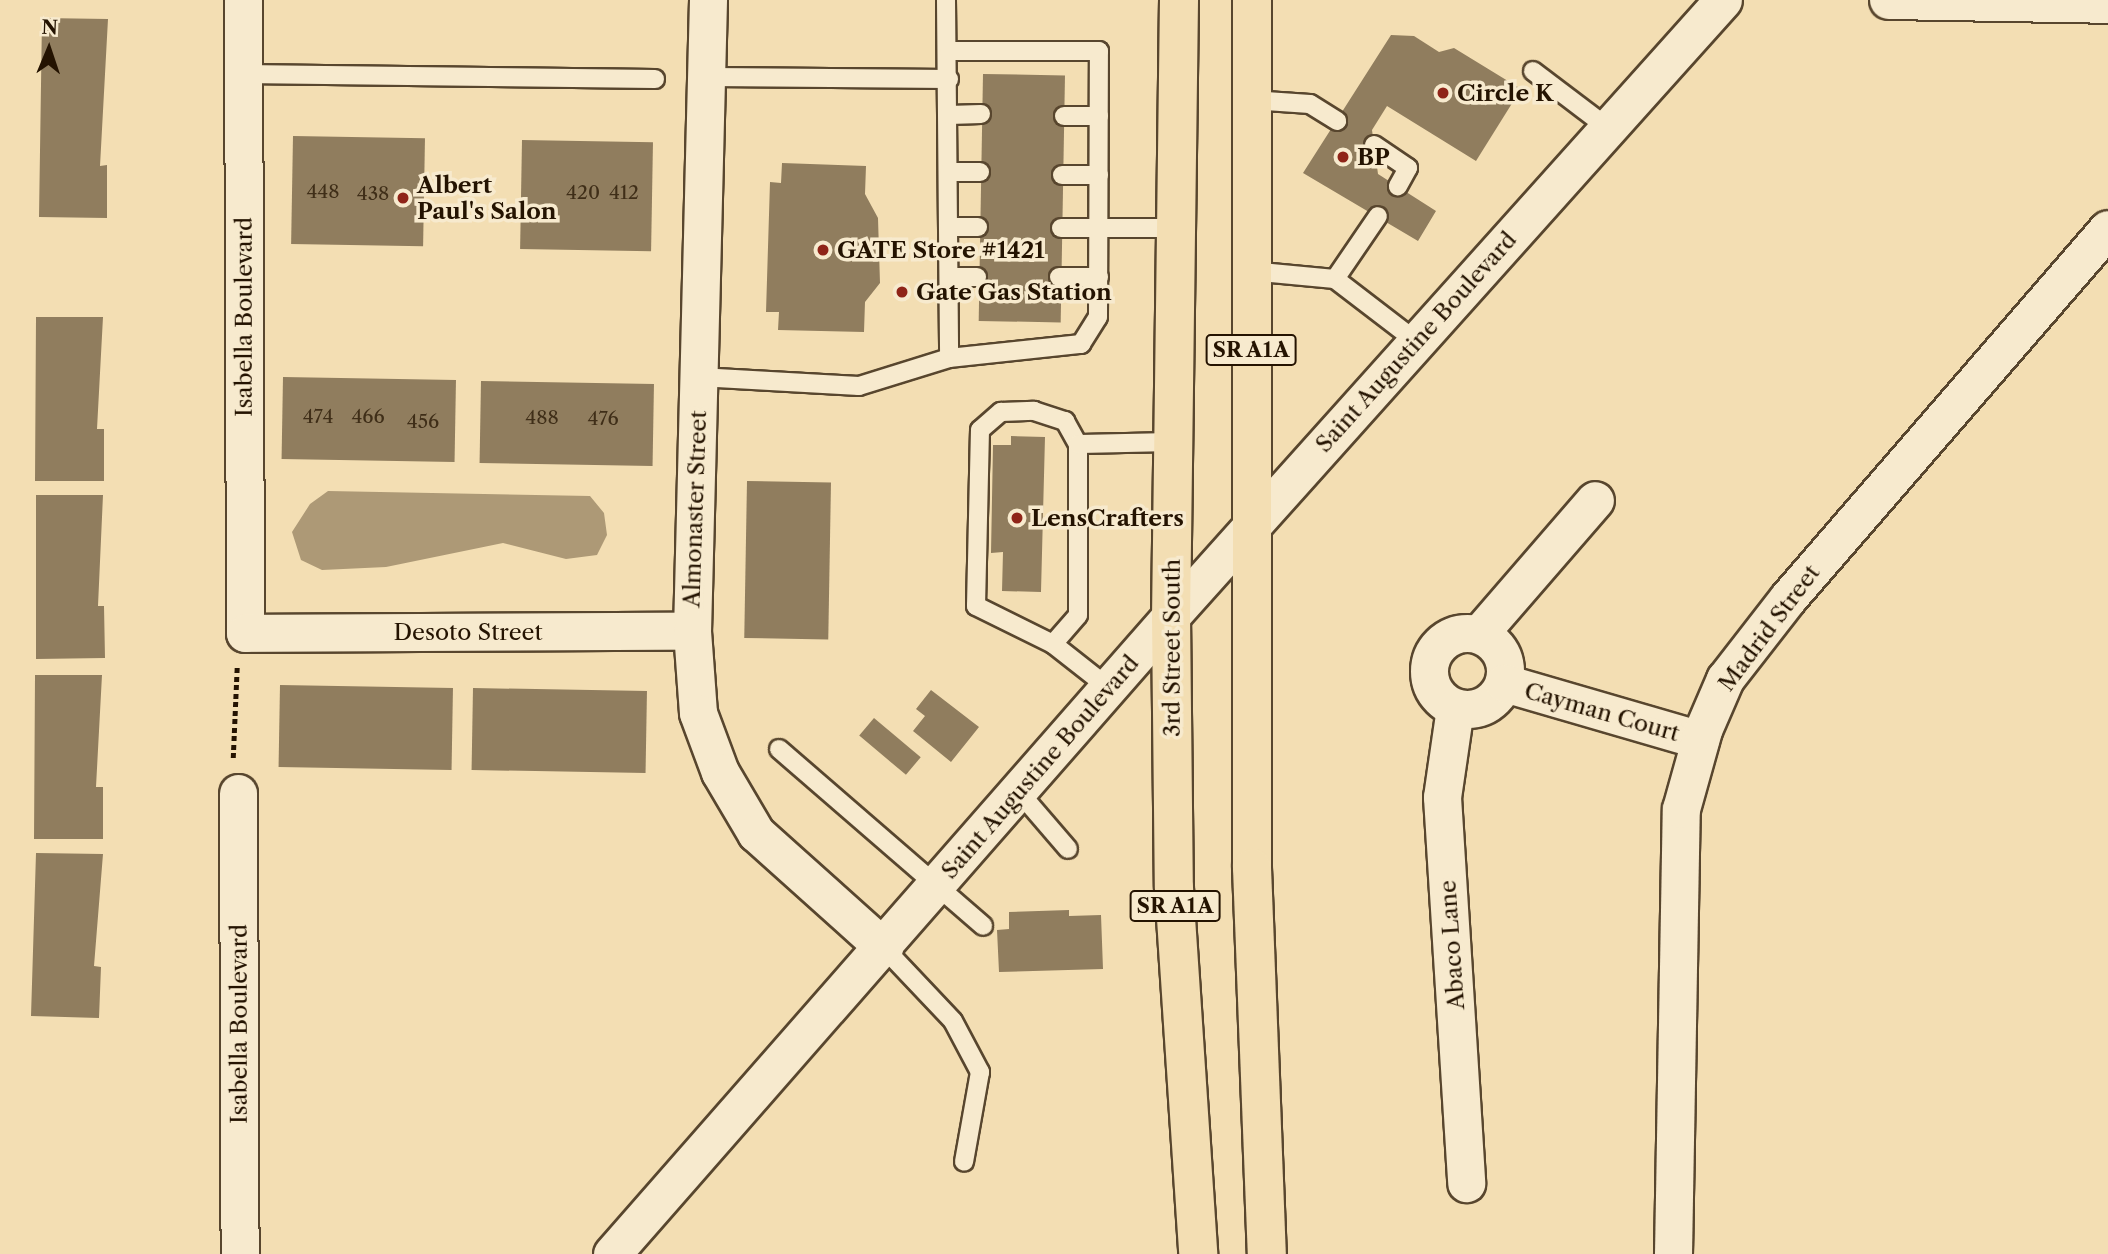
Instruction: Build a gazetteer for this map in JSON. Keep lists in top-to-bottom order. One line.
{"streets":{"main road":["SR A1A","3rd Street South"],"street":["Isabella Boulevard","Saint Augustine Boulevard","Almonaster Street","Madrid Street","Desoto Street","Cayman Court","Abaco Lane"]},"crossings":[["Isabella Boulevard","Desoto Street"],["Saint Augustine Boulevard","SR A1A"],["Saint Augustine Boulevard","Almonaster Street"],["Saint Augustine Boulevard","3rd Street South"],["Almonaster Street","Desoto Street"],["Madrid Street","Cayman Court"],["Cayman Court","Abaco Lane"]],"places":["Circle K","BP","Albert Paul's Salon","GATE Store #1421","Gate Gas Station","LensCrafters"],"house_numbers":["448","420","412","438","474","466","488","476","456"],"north":"top"}
